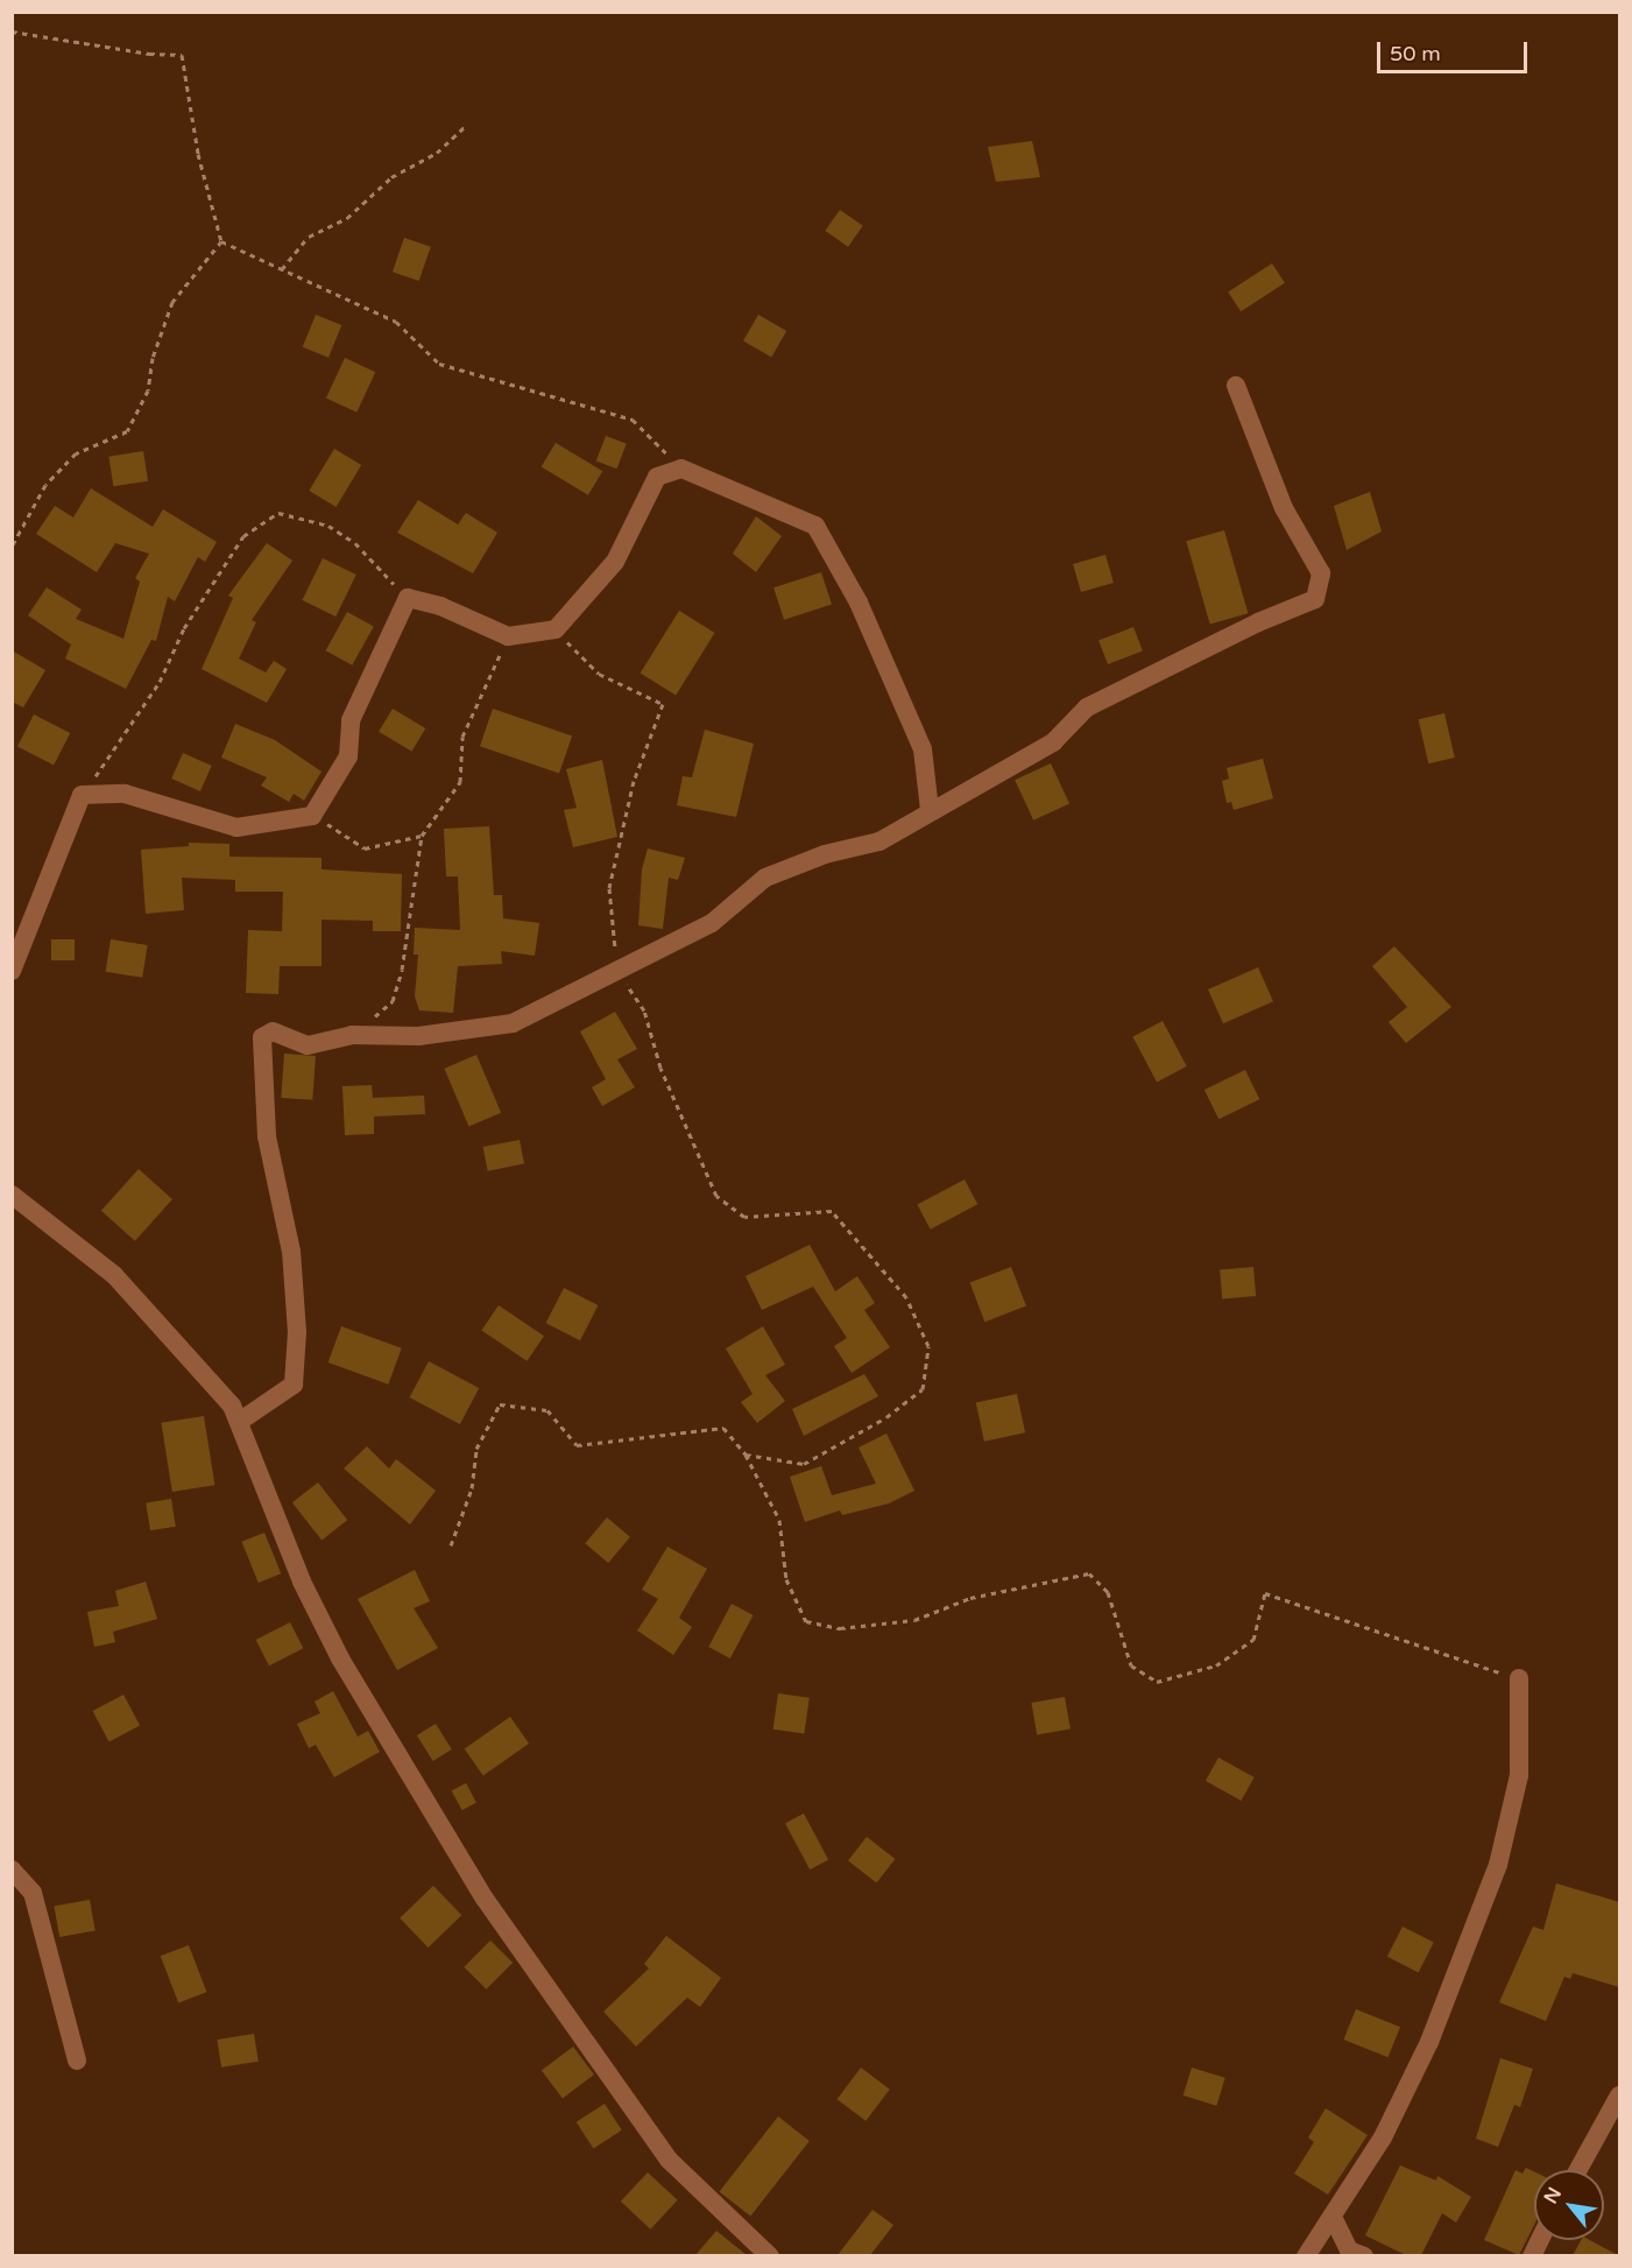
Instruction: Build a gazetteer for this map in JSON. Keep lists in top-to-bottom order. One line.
{"scale_bar":"50 m","north":"top left"}
